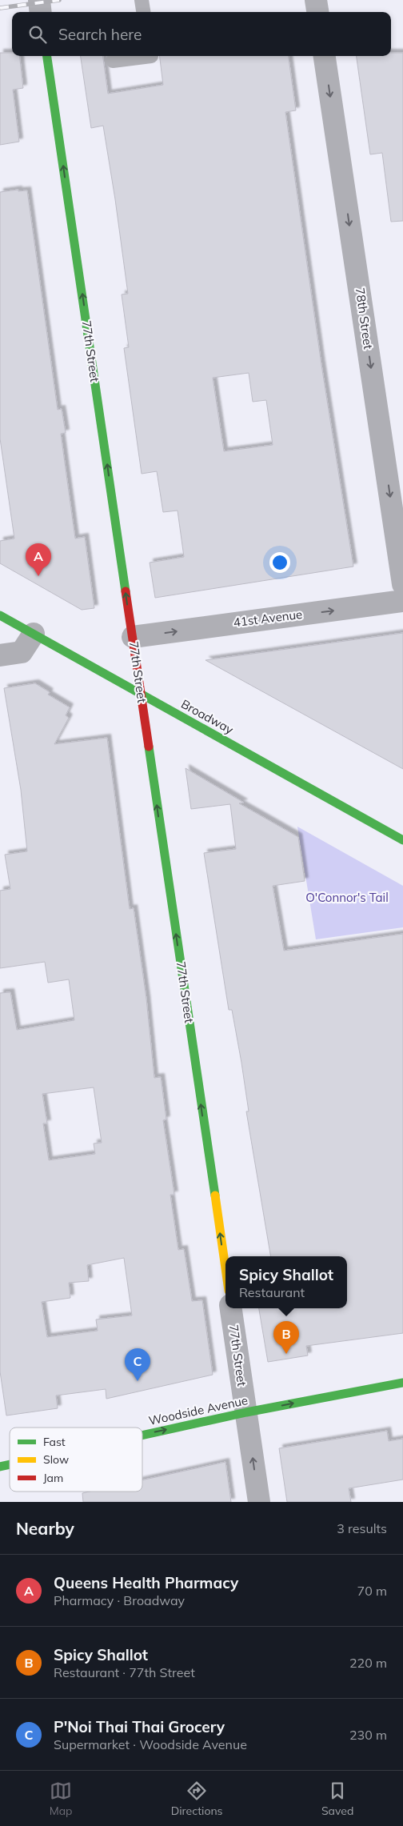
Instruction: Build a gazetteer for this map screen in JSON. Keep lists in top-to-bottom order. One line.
{"streets":{"street":["78th Street","77th Street","41st Avenue","Broadway","Woodside Avenue"]},"crossings":[["77th Street","41st Avenue"],["77th Street","Broadway"],["77th Street","Woodside Avenue"]],"one_way":["78th Street","77th Street","41st Avenue","Woodside Avenue"],"parks":["O'Connor's Tail"],"legend":["Fast","Slow","Jam"],"page":{"search":"Search here","pins":["A","B","C"],"popup":["Spicy Shallot","Restaurant"],"heading":["Nearby","3 results"],"list":[{"mark":"A","name":"Queens Health Pharmacy","note":"Pharmacy · Broadway","value":"70 m"},{"mark":"B","name":"Spicy Shallot","note":"Restaurant · 77th Street","value":"220 m"},{"mark":"C","name":"P'Noi Thai Thai Grocery","note":"Supermarket · Woodside Avenue","value":"230 m"}],"nav":["Map","Directions","Saved"]}}
